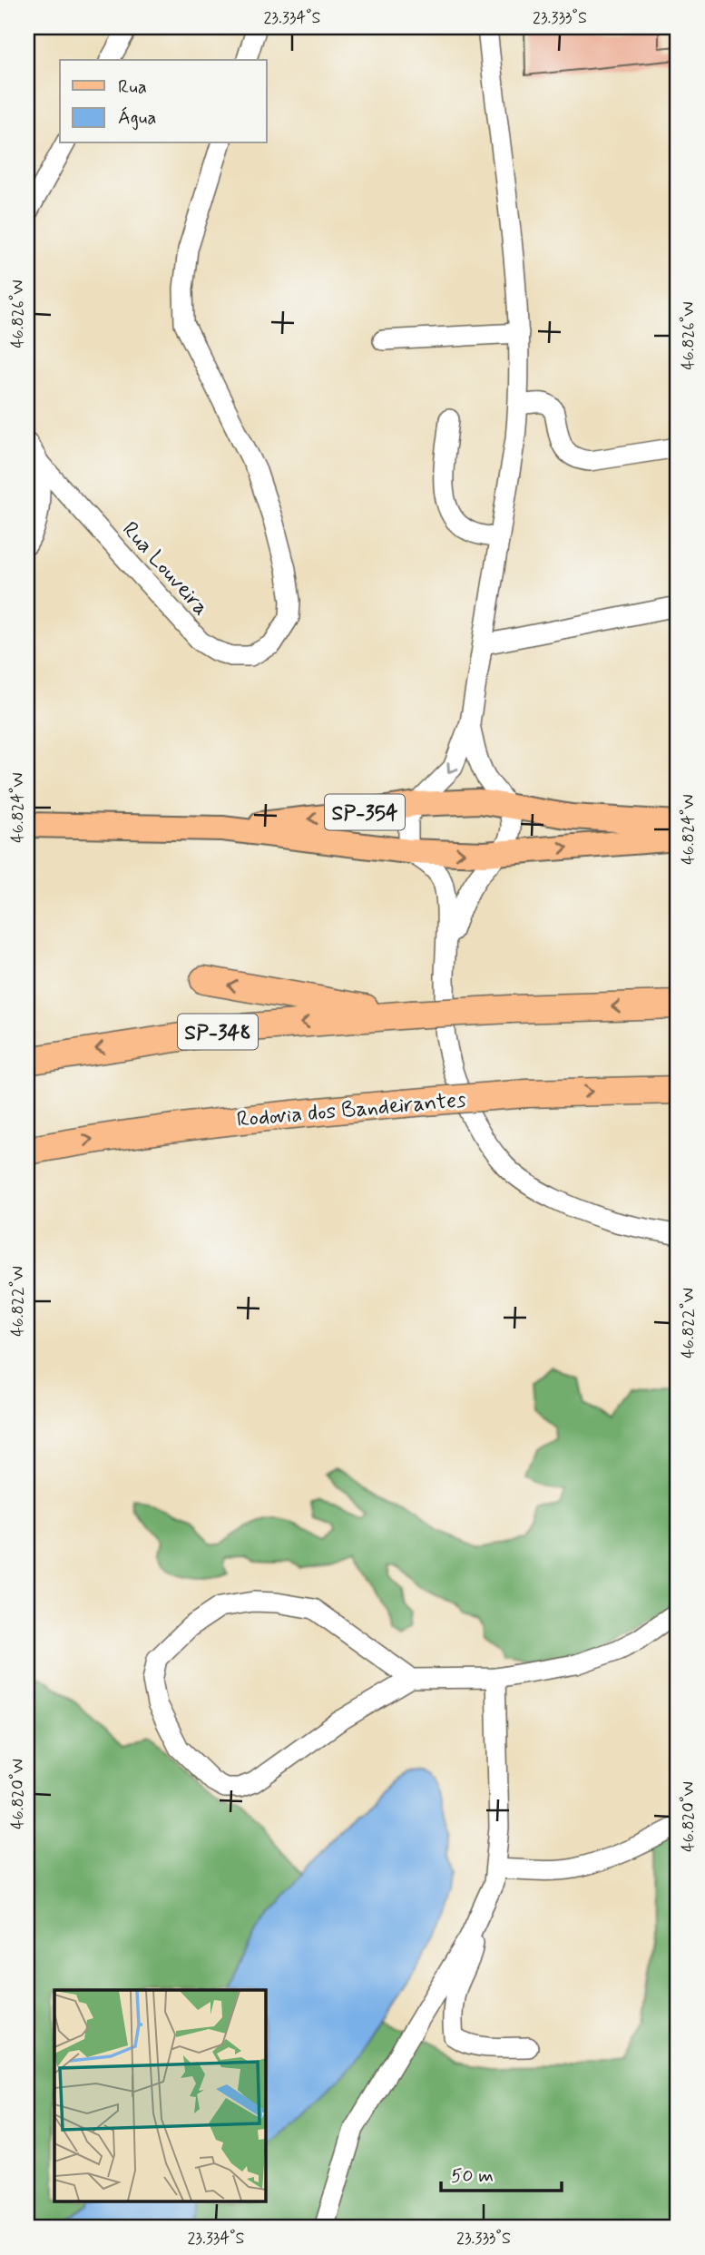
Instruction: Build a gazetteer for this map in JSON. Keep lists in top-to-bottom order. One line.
{"streets":{"highway":["SP-348","Rodovia dos Bandeirantes"],"main road":["SP-354"],"street":["Rua Louveira"]},"legend":["Rua","Água"],"scale_bar":"50 m","coordinates":["23.334°S","23.333°S","46.826°W","46.824°W","46.822°W","46.820°W"]}
